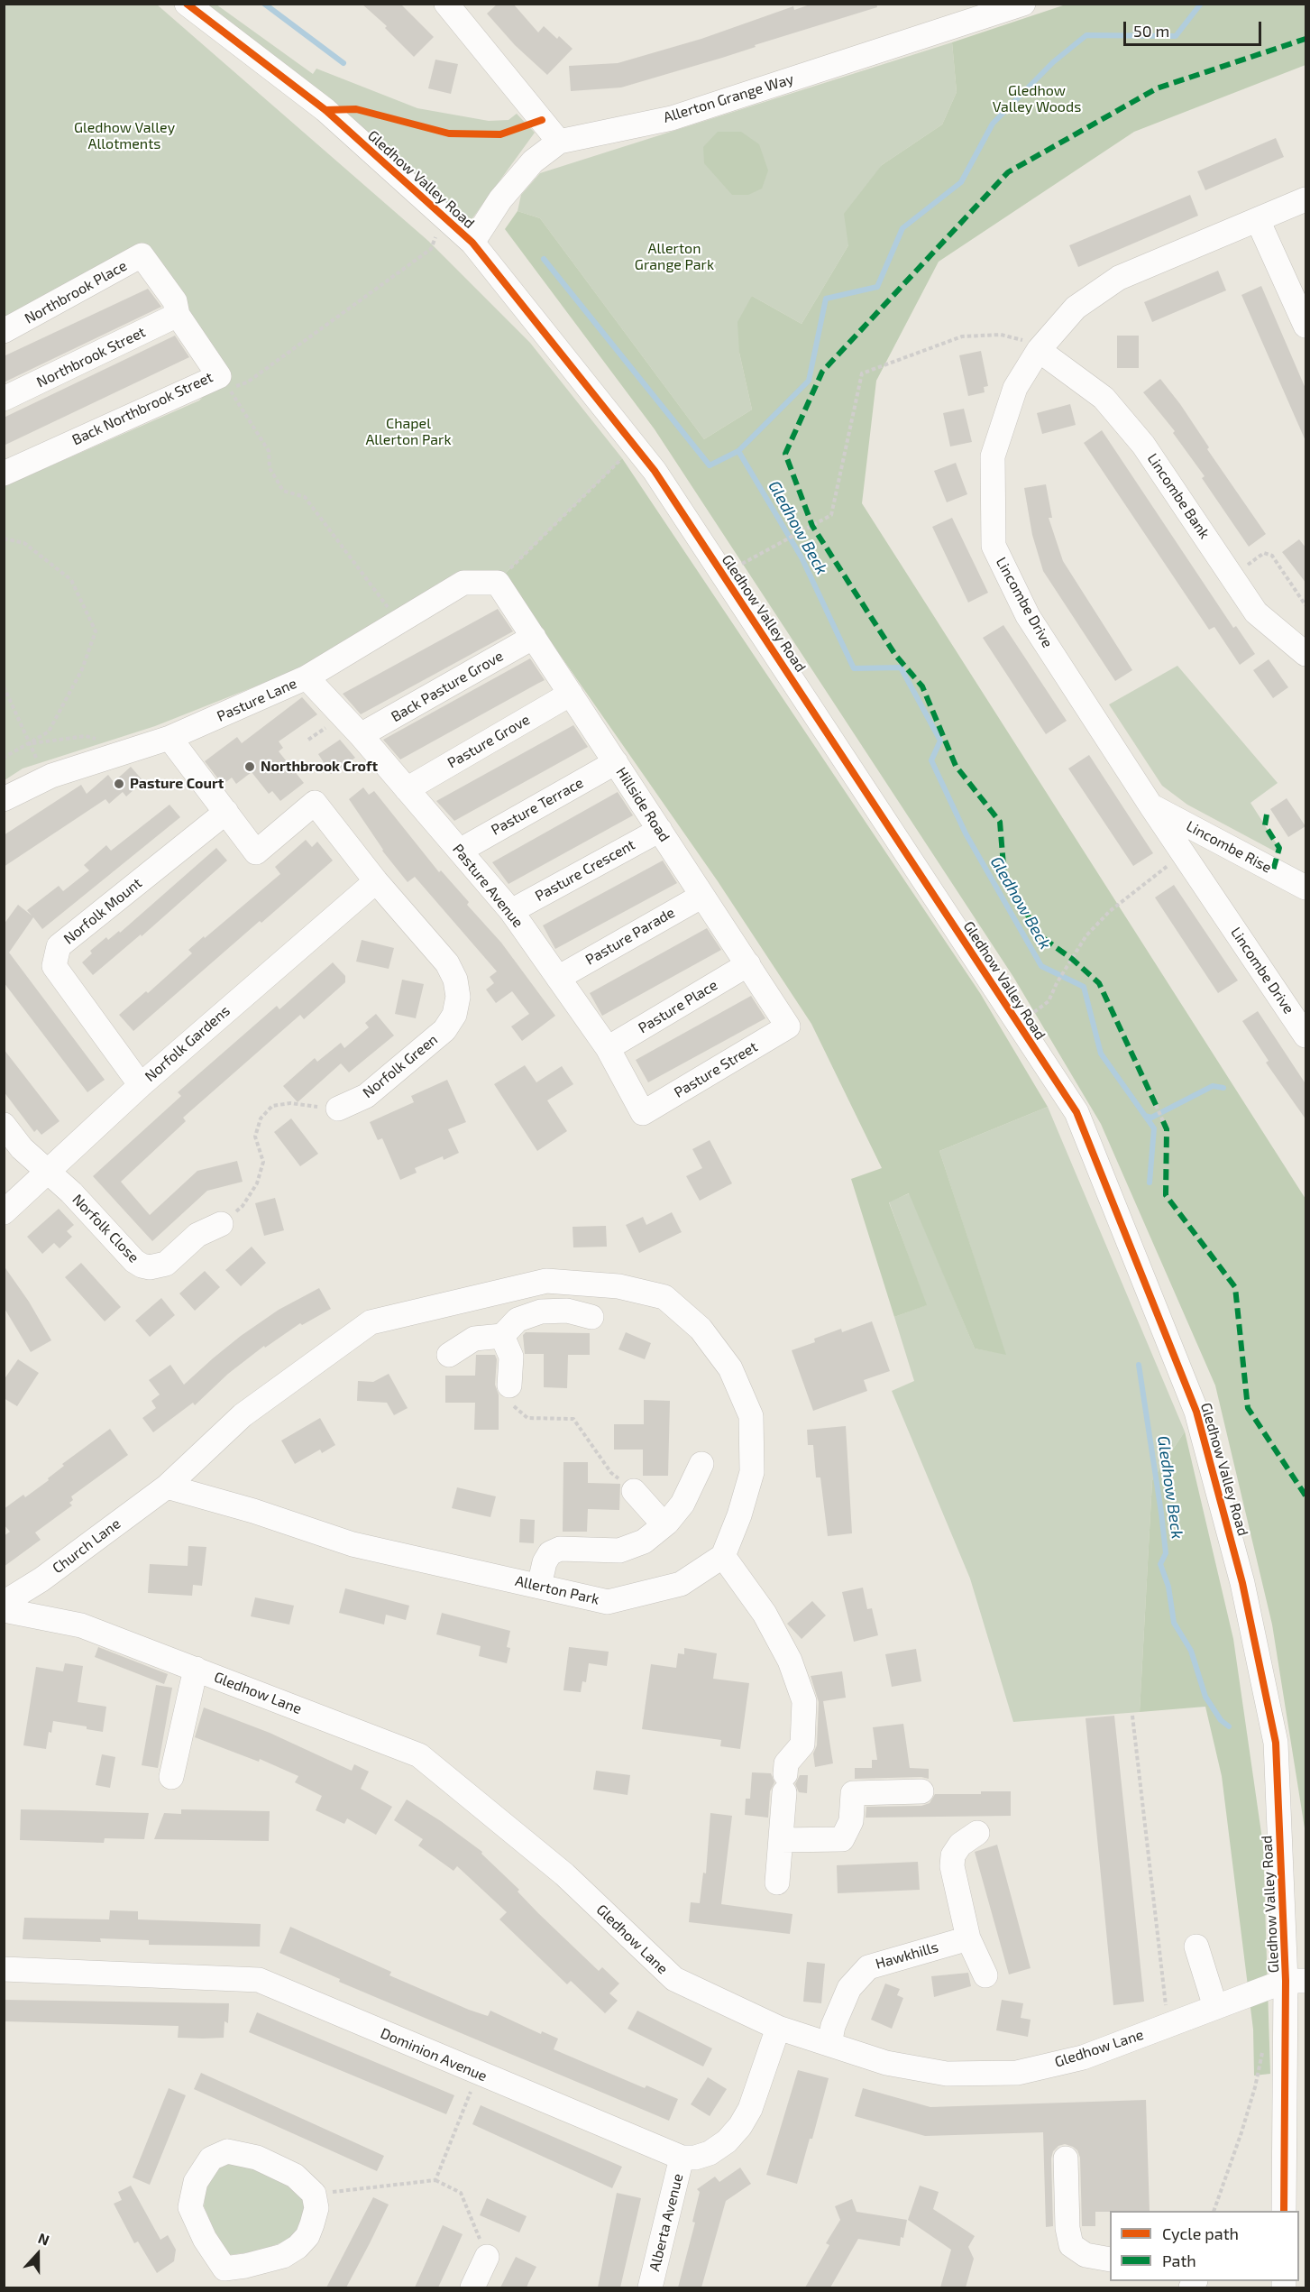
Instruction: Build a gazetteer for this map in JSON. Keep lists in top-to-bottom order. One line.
{"streets":{"street":["Allerton Grange Way","Gledhow Valley Road","Northbrook Place","Northbrook Street","Back Northbrook Street","Lincombe Bank","Lincombe Drive","Back Pasture Grove","Pasture Lane","Pasture Grove","Hillside Road","Pasture Terrace","Lincombe Rise","Pasture Crescent","Pasture Avenue","Norfolk Mount","Pasture Parade","Pasture Place","Norfolk Gardens","Norfolk Green","Pasture Street","Norfolk Close","Church Lane","Allerton Park","Gledhow Lane","Hawkhills","Dominion Avenue","Alberta Avenue"]},"crossings":[["Allerton Grange Way","Gledhow Valley Road"],["Gledhow Valley Road","Gledhow Lane"],["Northbrook Place","Northbrook Street"],["Northbrook Place","Back Northbrook Street"],["Northbrook Street","Back Northbrook Street"],["Lincombe Bank","Lincombe Drive"],["Lincombe Drive","Lincombe Rise"],["Back Pasture Grove","Hillside Road"],["Back Pasture Grove","Pasture Avenue"],["Pasture Lane","Hillside Road"],["Pasture Lane","Pasture Avenue"],["Pasture Grove","Hillside Road"],["Pasture Grove","Pasture Avenue"],["Hillside Road","Pasture Terrace"],["Hillside Road","Pasture Crescent"],["Hillside Road","Pasture Parade"],["Hillside Road","Pasture Place"],["Hillside Road","Pasture Street"],["Pasture Terrace","Pasture Avenue"],["Pasture Crescent","Pasture Avenue"],["Pasture Avenue","Pasture Parade"],["Pasture Avenue","Pasture Place"],["Pasture Avenue","Pasture Street"],["Norfolk Mount","Norfolk Gardens"],["Norfolk Mount","Norfolk Green"],["Norfolk Gardens","Norfolk Green"],["Norfolk Gardens","Norfolk Close"],["Church Lane","Allerton Park"],["Gledhow Lane","Hawkhills"],["Dominion Avenue","Alberta Avenue"]],"water":["Gledhow Beck"],"parks":["Gledhow Valley Woods","Gledhow Valley Allotments","Allerton Grange Park","Chapel Allerton Park"],"places":["Northbrook Croft","Pasture Court"],"legend":["Cycle path","Path"],"scale_bar":"50 m","north":"top"}
